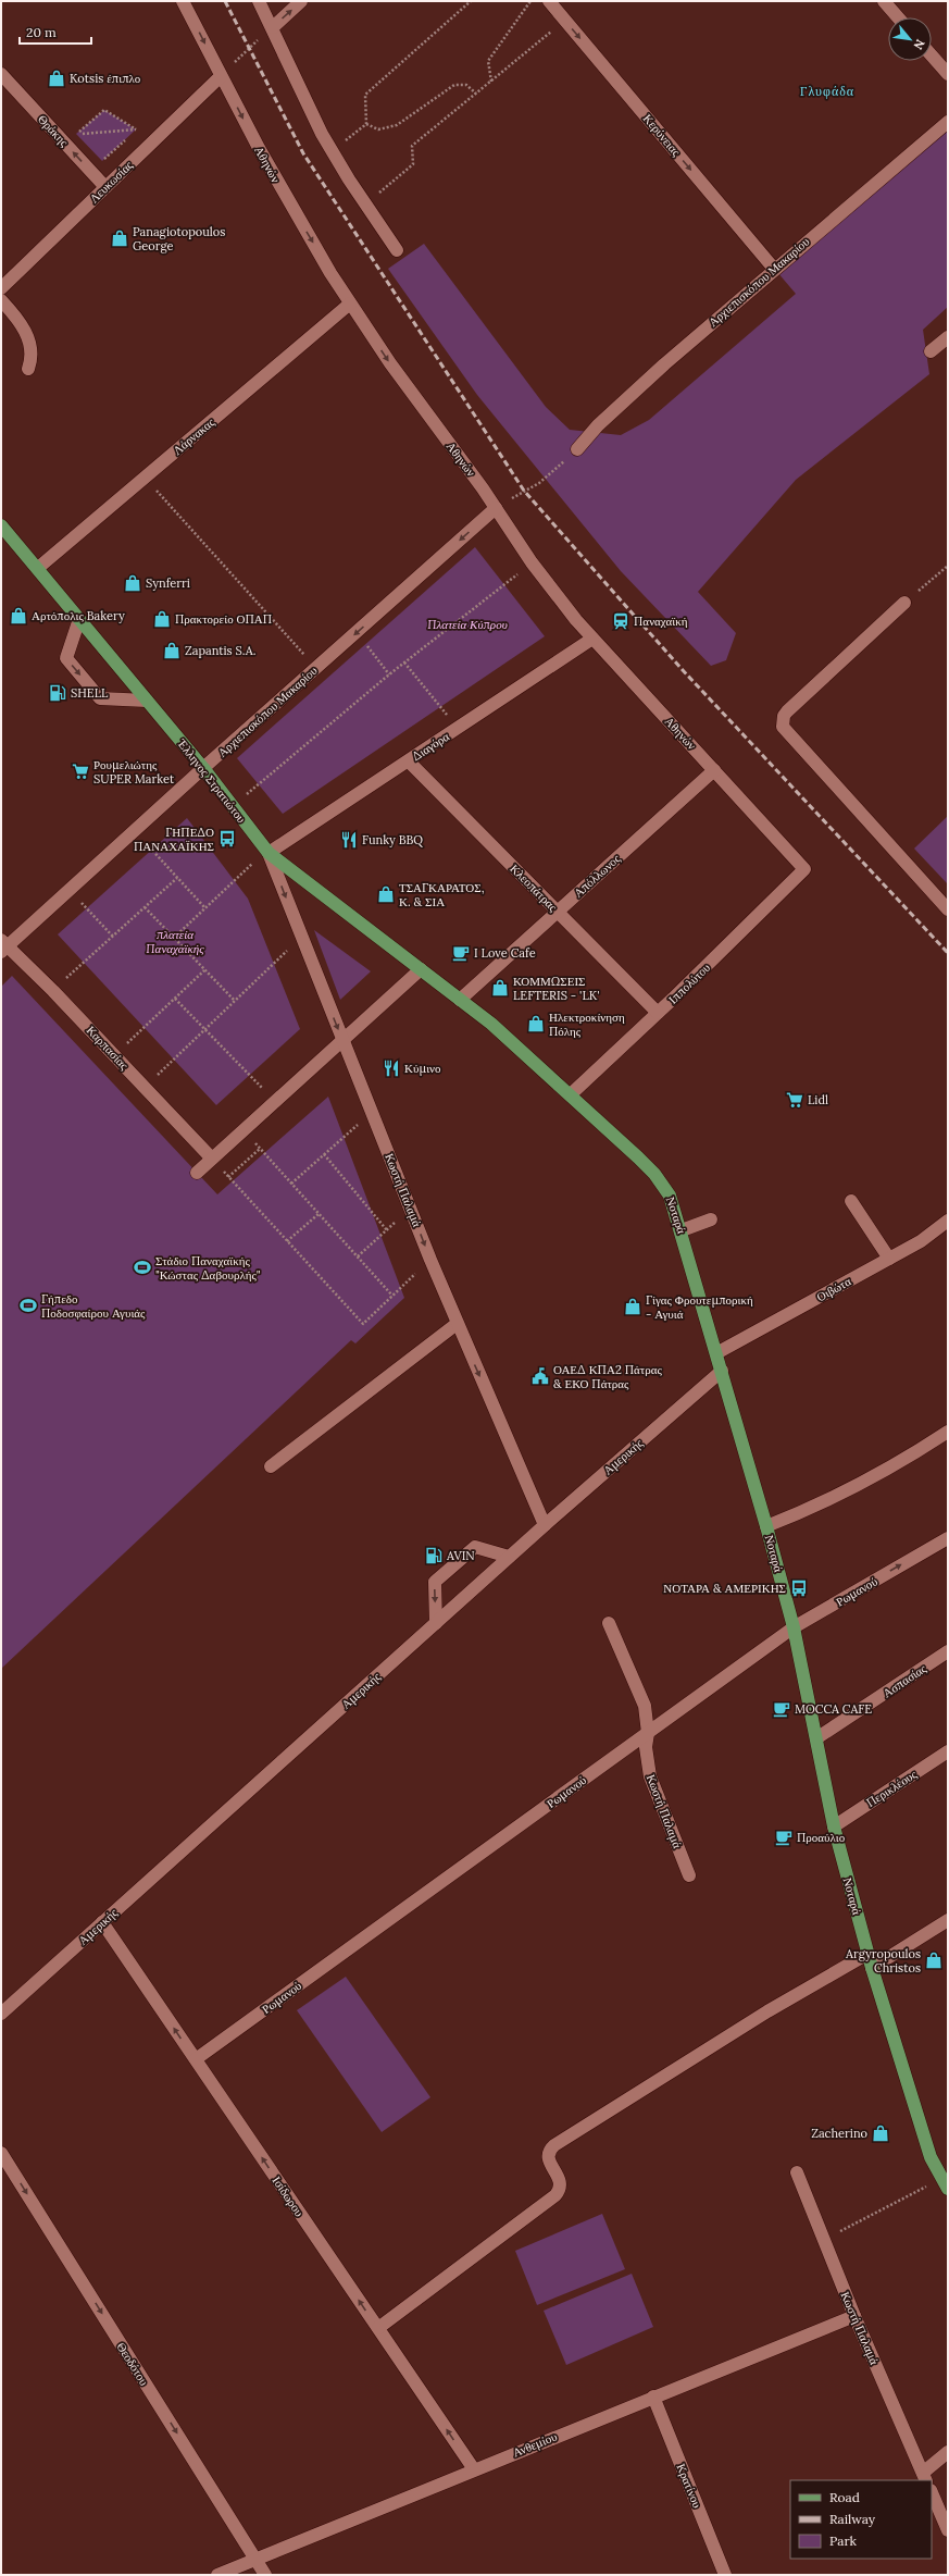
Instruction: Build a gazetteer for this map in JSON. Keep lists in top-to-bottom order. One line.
{"streets":{"main road":["Έλληνος Στρατιώτου","Νοταρά"],"street":["Θράκης","Κερύνειας","Αθηνών","Λευκωσίας","Αρχιεπισκόπου Μακαρίου","Λάρνακας","Διαγόρα","Απόλλωνος","Κλεοπάτρας","Ιππολύτου","Καρπασίας","Κωστή Παλαμά","Οιβώτα","Αμερικής","Ρωμανού","Ασπασίας","Περικλέους","Ισίδωρου","Θεοδότου","Ανθεμίου","Κρατίνου"]},"crossings":[["Θράκης","Λευκωσίας"],["Κερύνειας","Αρχιεπισκόπου Μακαρίου"],["Αθηνών","Λευκωσίας"],["Αθηνών","Αρχιεπισκόπου Μακαρίου"],["Αθηνών","Λάρνακας"],["Αθηνών","Διαγόρα"],["Αθηνών","Απόλλωνος"],["Αθηνών","Ιππολύτου"],["Αρχιεπισκόπου Μακαρίου","Έλληνος Στρατιώτου"],["Αρχιεπισκόπου Μακαρίου","Καρπασίας"],["Λάρνακας","Έλληνος Στρατιώτου"],["Διαγόρα","Έλληνος Στρατιώτου"],["Διαγόρα","Κλεοπάτρας"],["Διαγόρα","Κωστή Παλαμά"],["Έλληνος Στρατιώτου","Απόλλωνος"],["Έλληνος Στρατιώτου","Κωστή Παλαμά"],["Έλληνος Στρατιώτου","Νοταρά"],["Απόλλωνος","Κλεοπάτρας"],["Απόλλωνος","Νοταρά"],["Κλεοπάτρας","Ιππολύτου"],["Ιππολύτου","Νοταρά"],["Κωστή Παλαμά","Αμερικής"],["Κωστή Παλαμά","Ρωμανού"],["Κωστή Παλαμά","Ανθεμίου"],["Νοταρά","Οιβώτα"],["Νοταρά","Αμερικής"],["Νοταρά","Ρωμανού"],["Νοταρά","Ασπασίας"],["Νοταρά","Περικλέους"],["Αμερικής","Ισίδωρου"],["Ρωμανού","Ισίδωρου"],["Ισίδωρου","Ανθεμίου"],["Θεοδότου","Ανθεμίου"],["Ανθεμίου","Κρατίνου"]],"one_way":["Θράκης","Κερύνειας","Κωστή Παλαμά","Ισίδωρου","Θεοδότου"],"districts":["Γλυφάδα"],"parks":["Πλατεία Κύπρου","πλατεία Παναχαϊκής"],"places":{"shop":["Kotsis έπιπλο","Panagiotopoulos George","Synferri","Αρτόπολις Bakery","Πρακτορείο ΟΠΑΠ","Zapantis S.A.","ΤΣΑΓΚΑΡΑΤΟΣ, Κ. & ΣΙΑ","ΚΟΜΜΩΣΕΙΣ LEFTERIS - 'LK'","Ηλεκτροκίνηση Πόλης","Γίγας Φρουτεμπορική - Αγυιά","Argyropoulos Christos","Zacherino"],"station":["Παναχαϊκή"],"fuel station":["SHELL","AVIN"],"supermarket":["Ρουμελιώτης SUPER Market","Lidl"],"bus stop":["ΓΗΠΕΔΟ ΠΑΝΑΧΑΪΚΗΣ","ΝΟΤΑΡΑ & ΑΜΕΡΙΚΗΣ"],"restaurant":["Funky BBQ","Κύμινο"],"cafe":["I Love Cafe","MOCCA CAFE","Προαύλιο"],"sports":["Στάδιο Παναχαϊκής \"Κώστας Δαβουρλής\"","Γήπεδο Ποδοσφαίρου Αγυιάς"],"public building":["ΟΑΕΔ ΚΠΑ2 Πάτρας & ΕΚΟ Πάτρας"]},"legend":["Road","Railway","Park"],"scale_bar":"20 m","north":"bottom right"}
